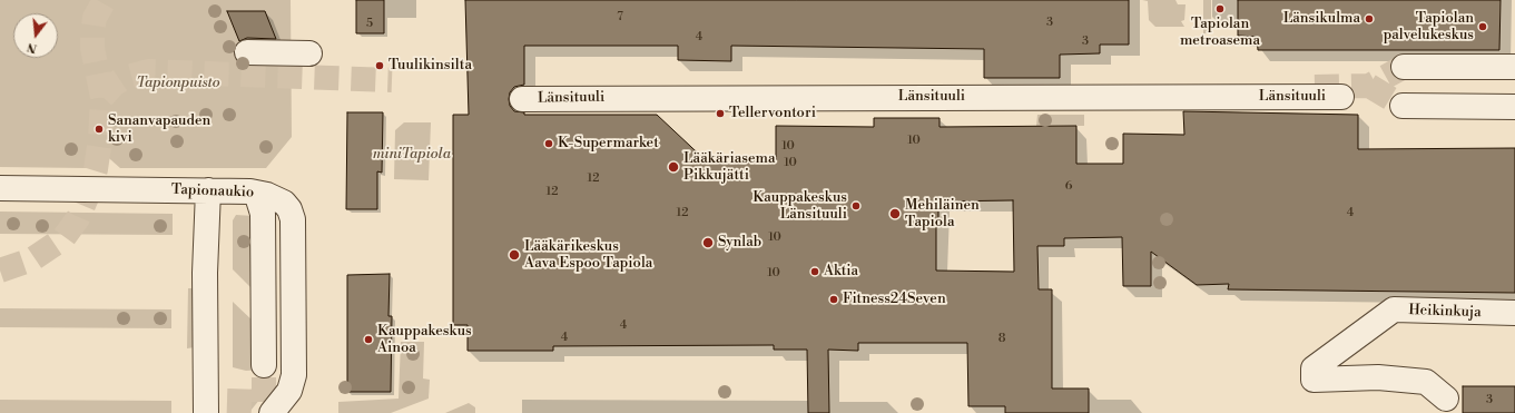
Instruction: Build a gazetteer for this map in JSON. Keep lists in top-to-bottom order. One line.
{"streets":{"street":["Länsituuli","Tapionaukio","Heikinkuja"]},"parks":["Tapionpuisto","miniTapiola"],"places":["Tapiolan metroasema","Länsikulma","Tapiolan palvelukeskus","Tuulikinsilta","Tellervontori","Sananvapauden kivi","K-Supermarket","Lääkäriasema Pikkujätti","Kauppakeskus Länsituuli","Mehiläinen Tapiola","Synlab","Lääkärikeskus Aava Espoo Tapiola","Aktia","Fitness24Seven","Kauppakeskus Ainoa"],"house_numbers":["7","3","5","4","3","10","10","10","12","6","12","12","4","10","10","4","4","8","3"],"north":"bottom"}
